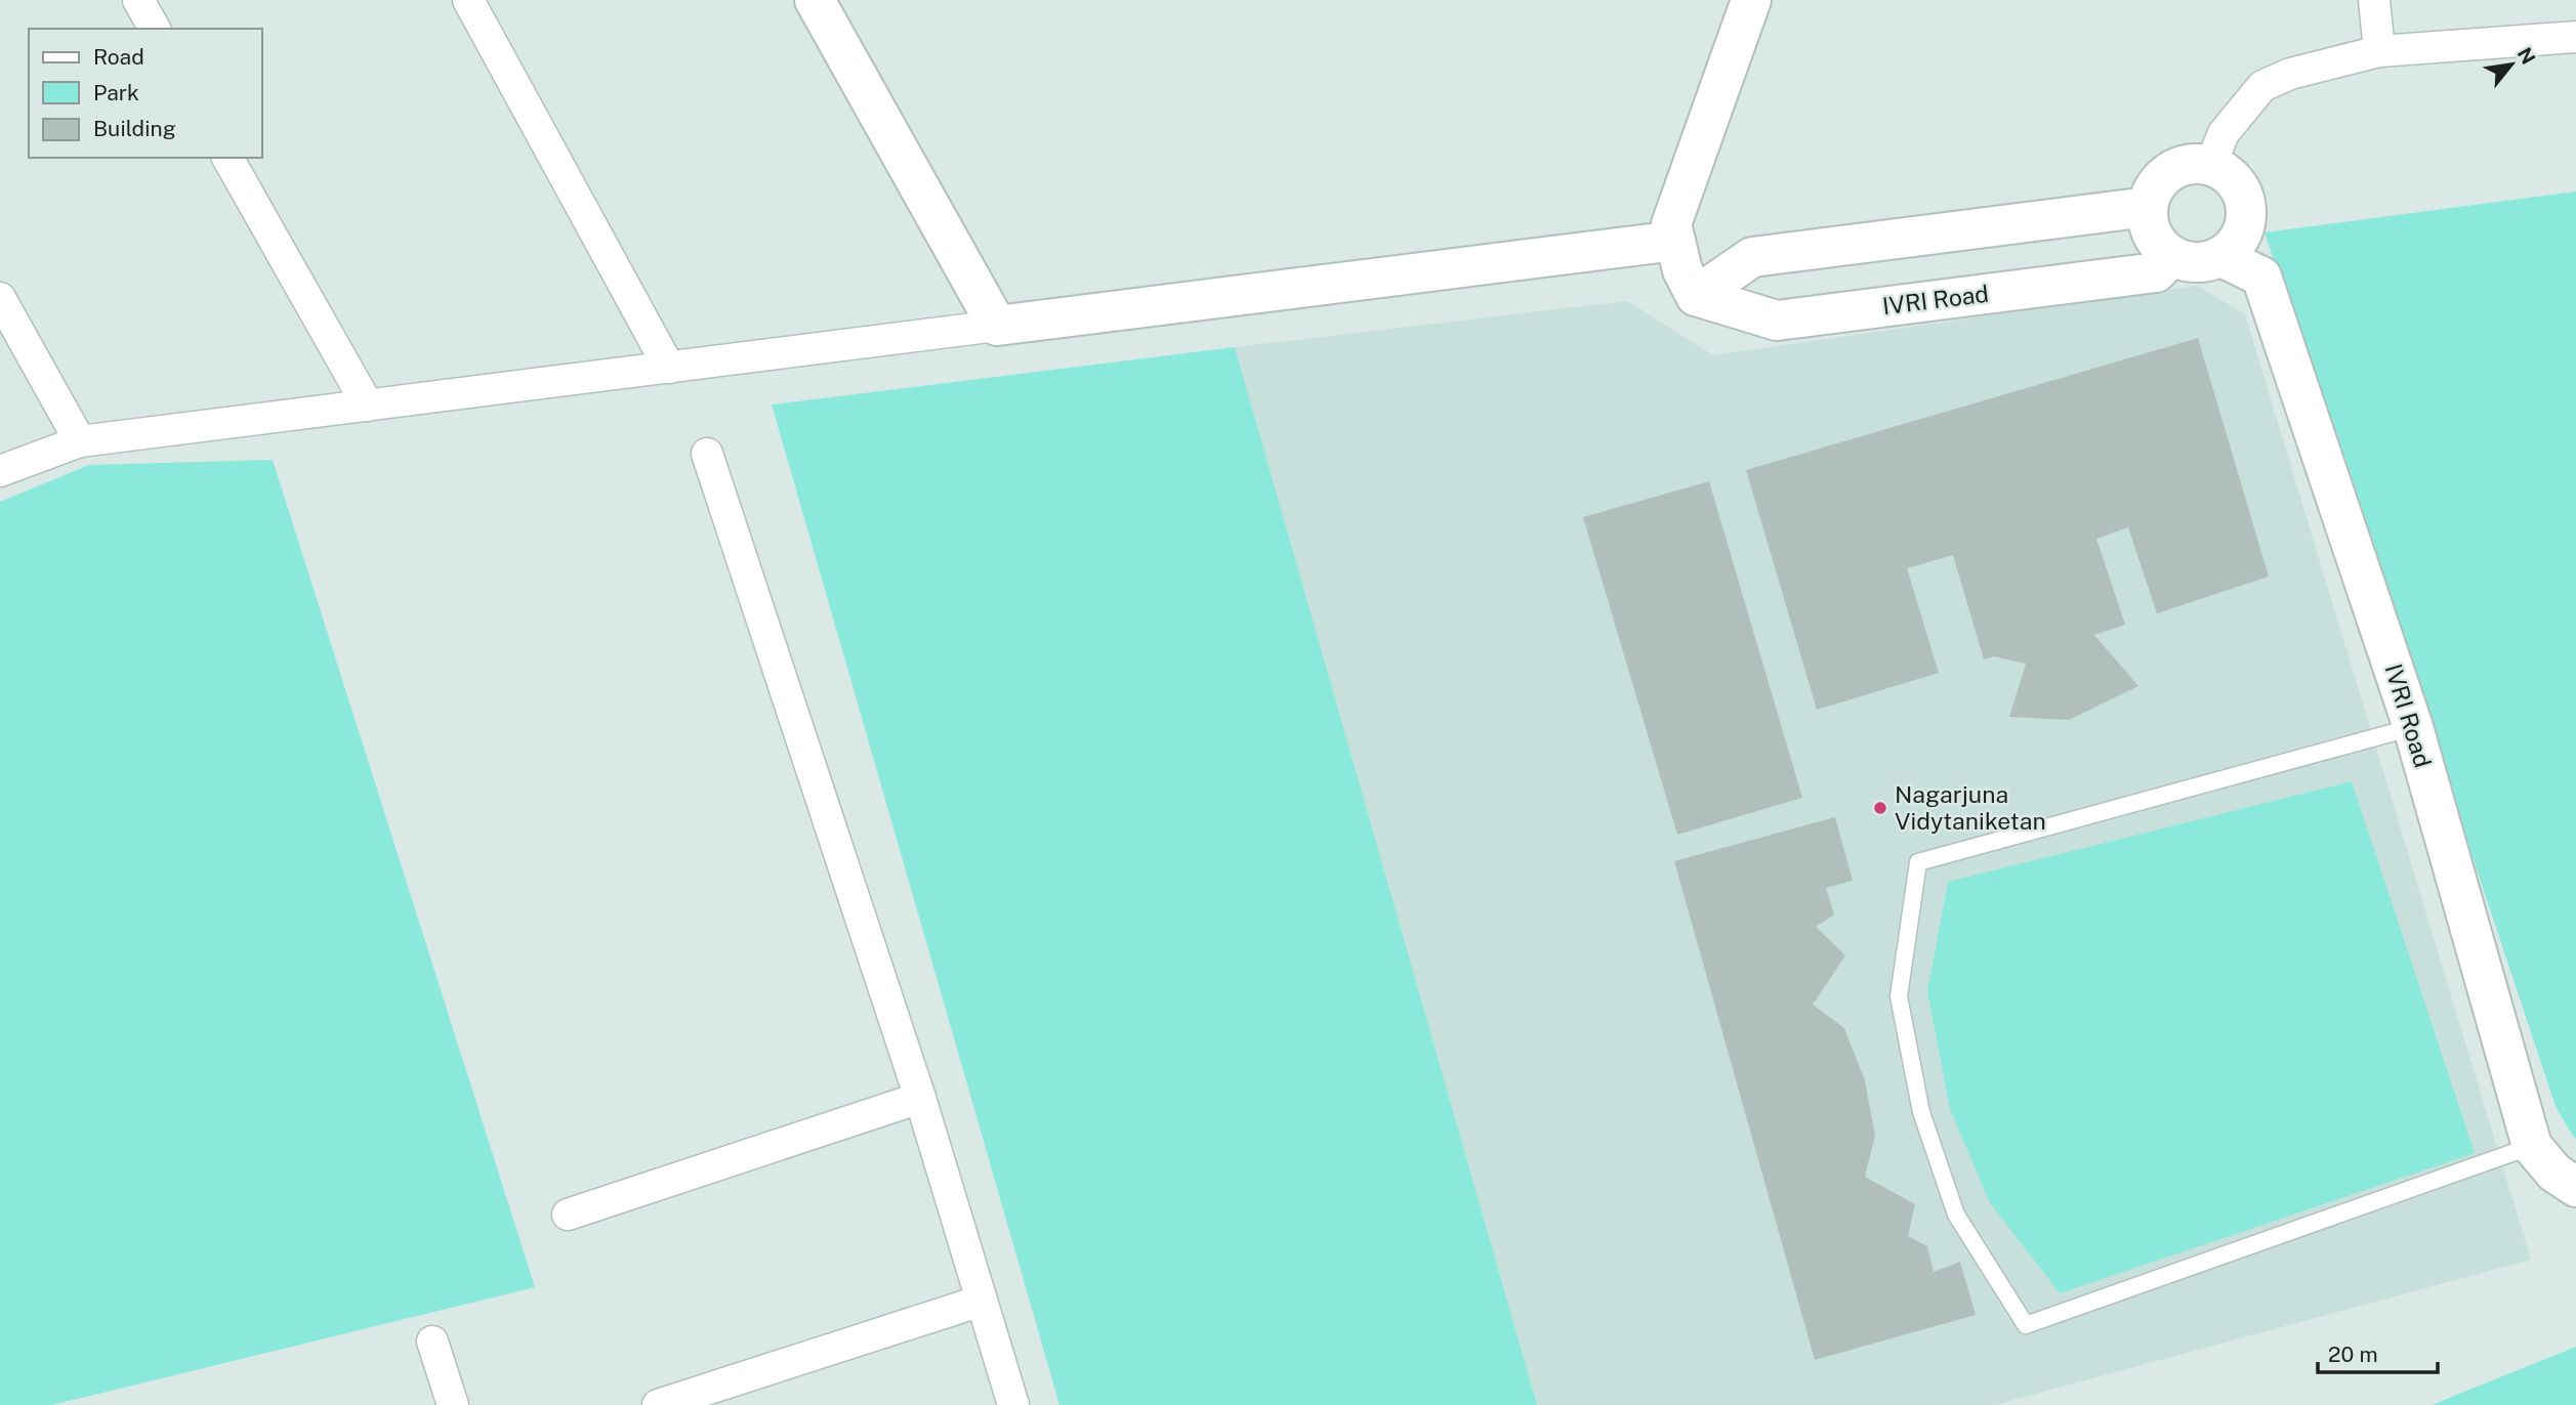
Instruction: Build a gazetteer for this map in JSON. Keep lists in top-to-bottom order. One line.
{"streets":{"main road":["IVRI Road"]},"places":["Nagarjuna Vidytaniketan"],"legend":["Road","Park","Building"],"scale_bar":"20 m","north":"top right"}
